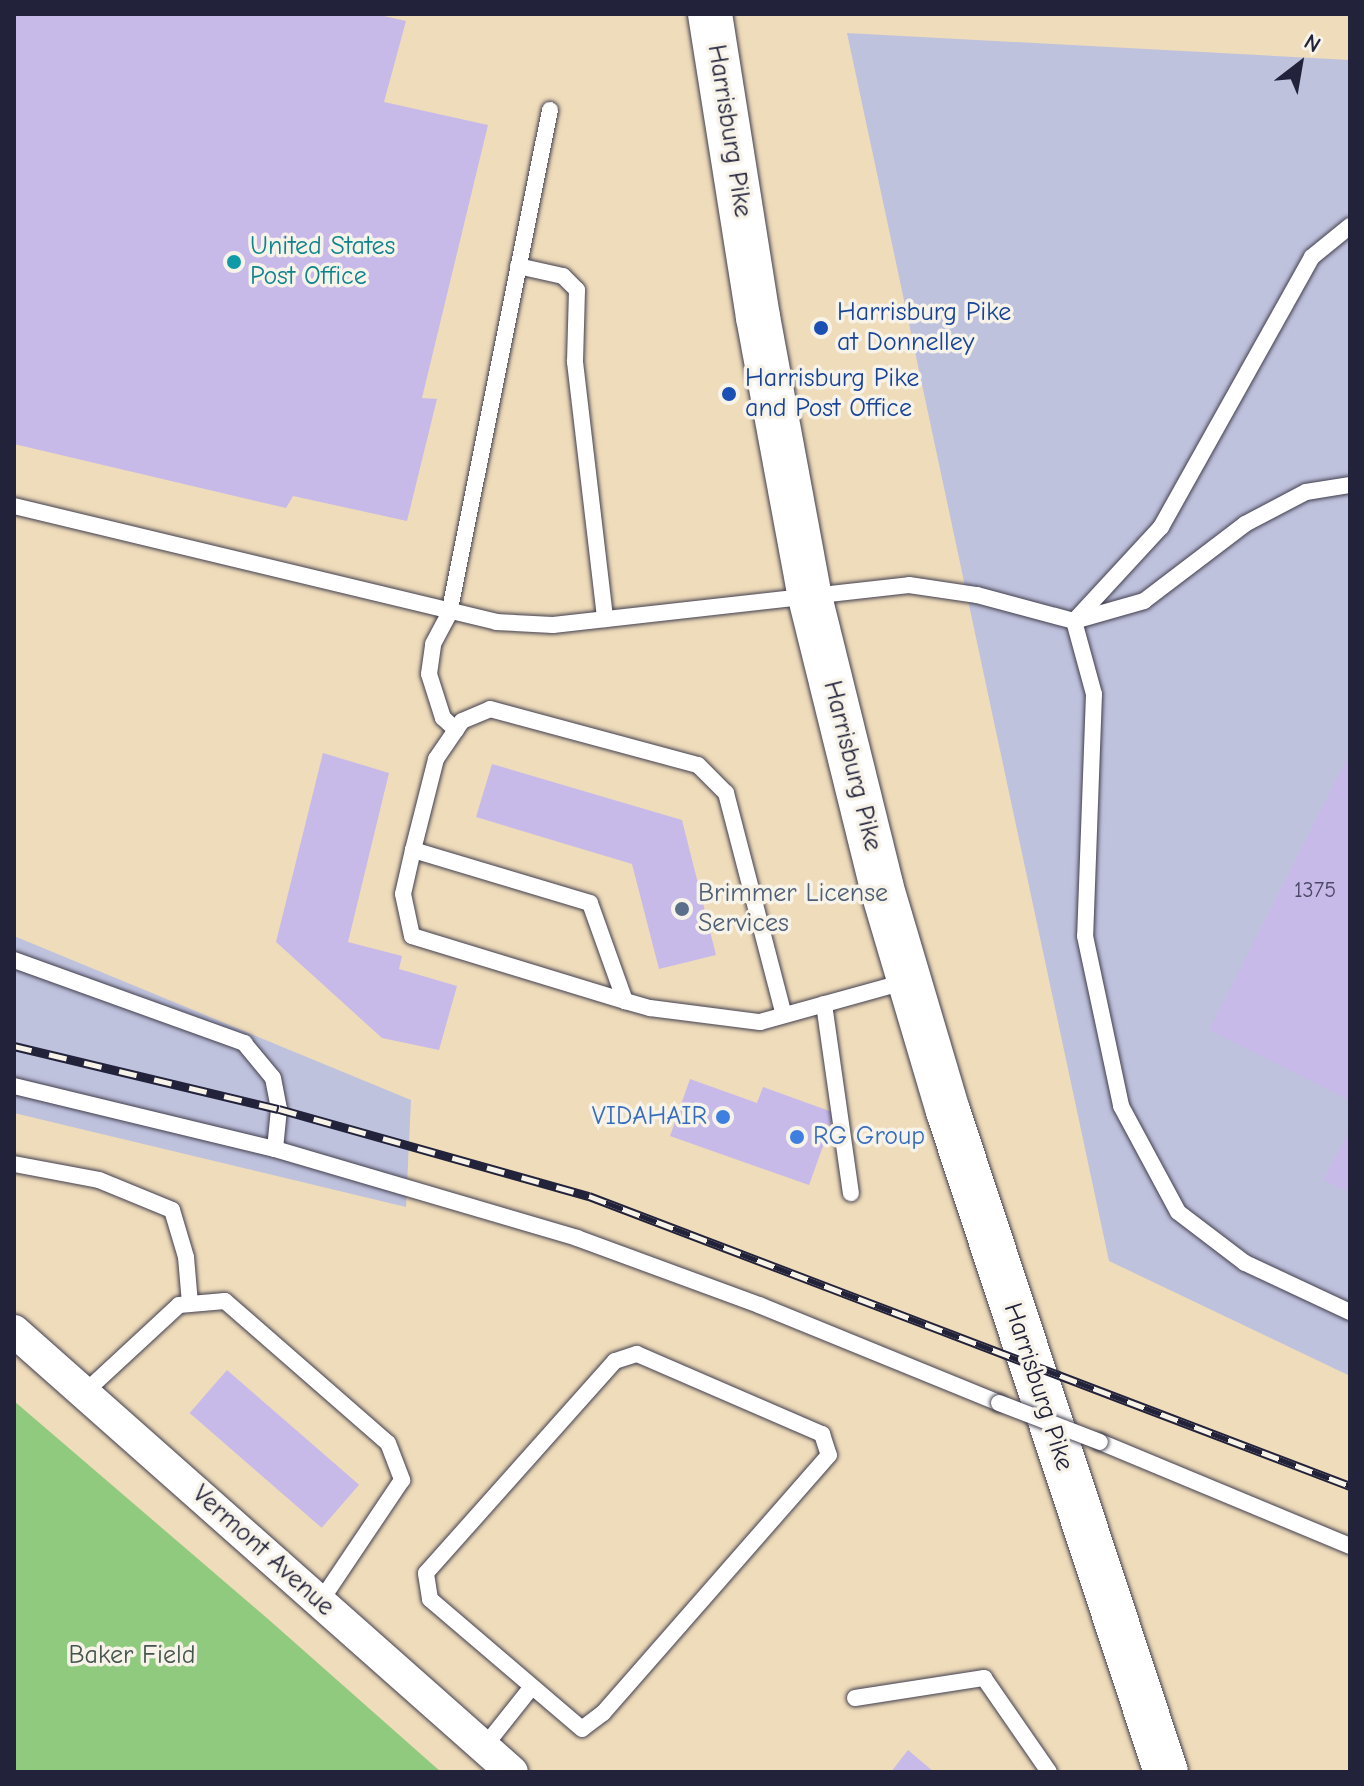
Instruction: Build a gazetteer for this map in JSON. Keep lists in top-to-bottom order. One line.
{"streets":{"main road":["Harrisburg Pike"],"street":["Vermont Avenue"]},"parks":["Baker Field"],"places":["United States Post Office","Harrisburg Pike at Donnelley","Harrisburg Pike and Post Office","Brimmer License Services","VIDAHAIR","RG Group"],"house_numbers":["1375"],"north":"top right"}
